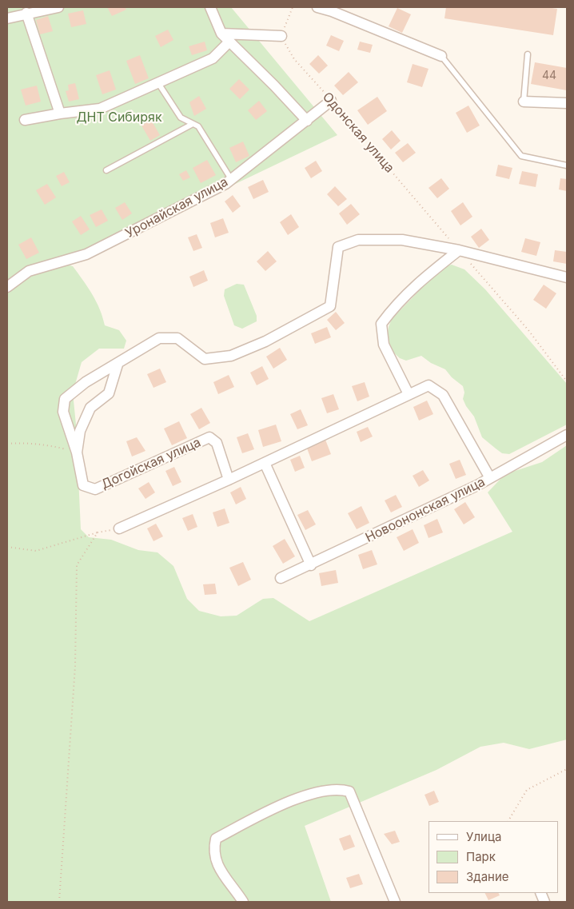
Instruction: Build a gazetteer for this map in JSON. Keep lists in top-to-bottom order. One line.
{"streets":{"street":["Уронайская улица","Догойская улица","Новоононская улица"],"path":["Одонская улица"]},"crossings":[["Одонская улица","Уронайская улица"]],"parks":["ДНТ Сибиряк"],"house_numbers":["44"],"legend":["Улица","Парк","Здание"]}
